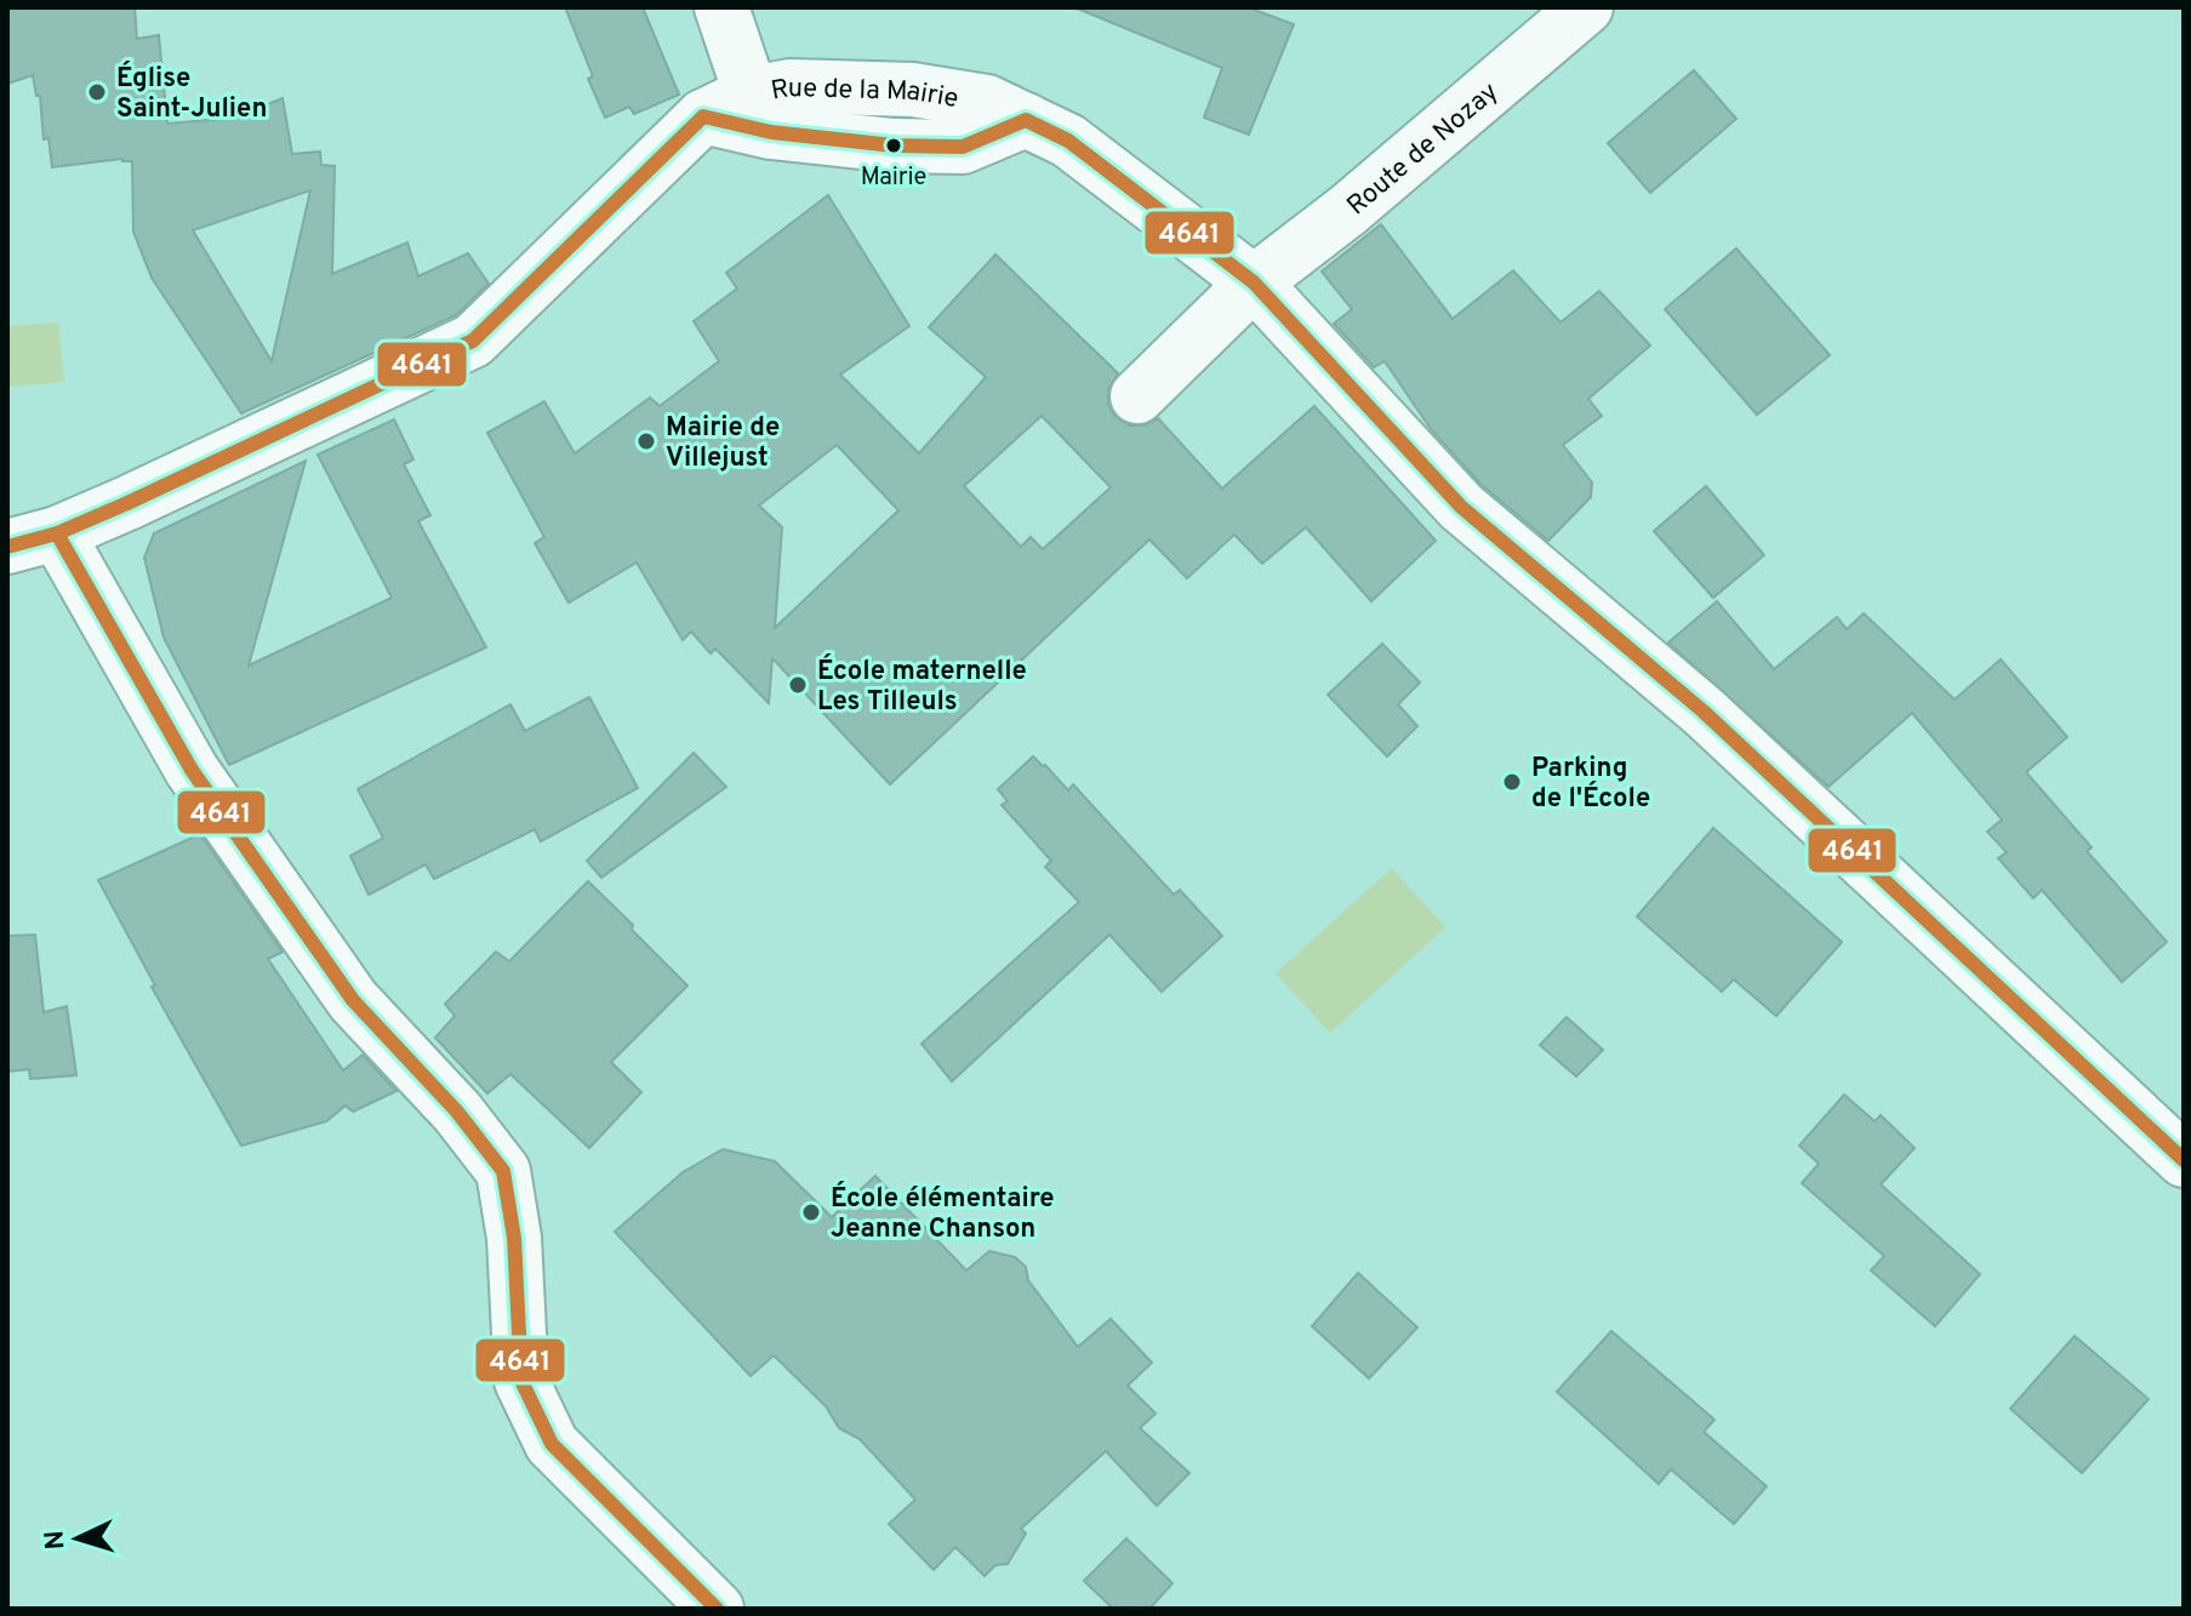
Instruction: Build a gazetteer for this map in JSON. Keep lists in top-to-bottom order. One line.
{"streets":{"street":["Rue de la Mairie","Route de Nozay"]},"crossings":[["Rue de la Mairie","Route de Nozay"]],"places":["Église Saint-Julien","Mairie","Mairie de Villejust","École maternelle Les Tilleuls","Parking de l'École","École élémentaire Jeanne Chanson"],"lines":["transit line 4641"],"north":"left"}
